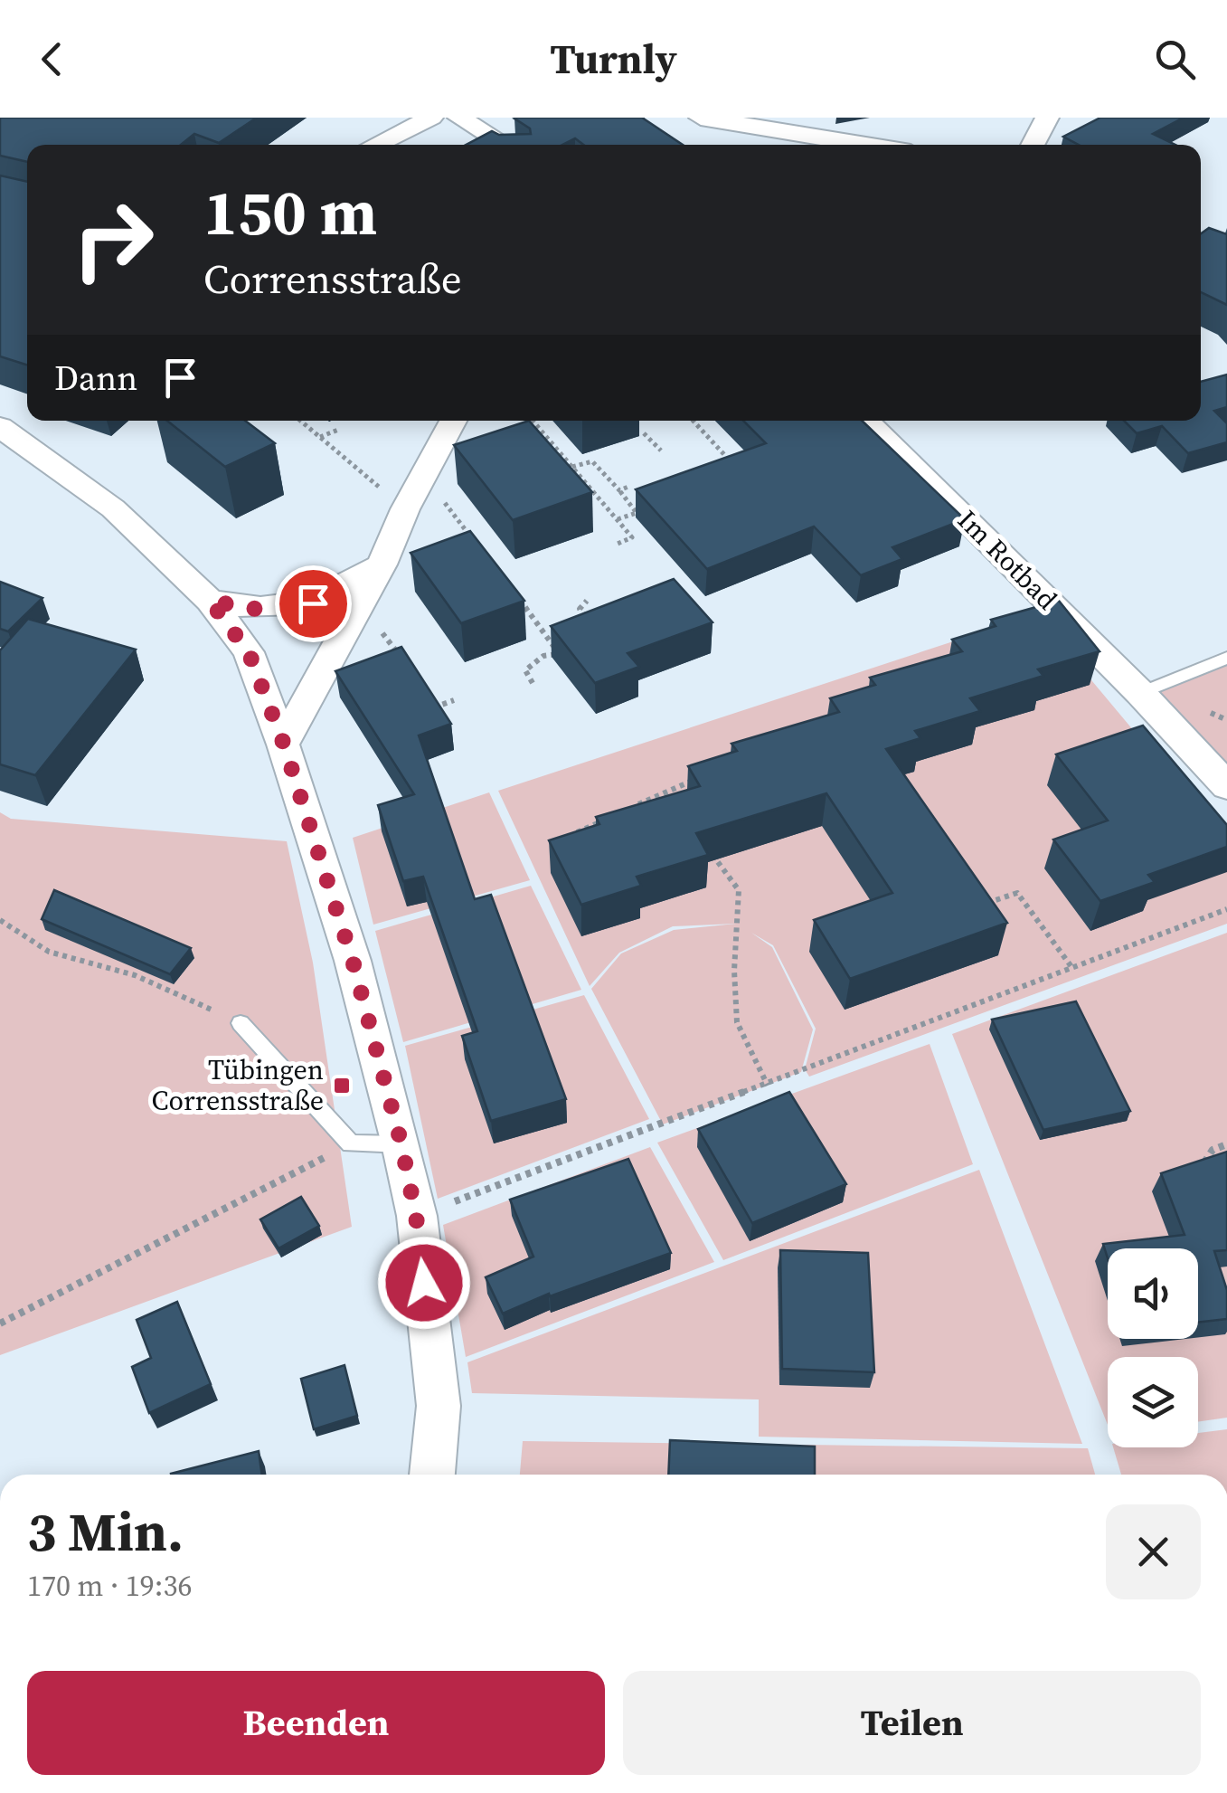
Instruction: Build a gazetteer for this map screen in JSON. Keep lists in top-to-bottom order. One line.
{"streets":{"street":["Im Rotbad"]},"places":{"transit":["Tübingen Corrensstraße"]},"page":{"header":"Turnly","turn":["150 m","Corrensstraße"],"then":"Dann","heading":["3 Min.","170 m · 19:36"],"buttons":["Beenden","Teilen"]}}
